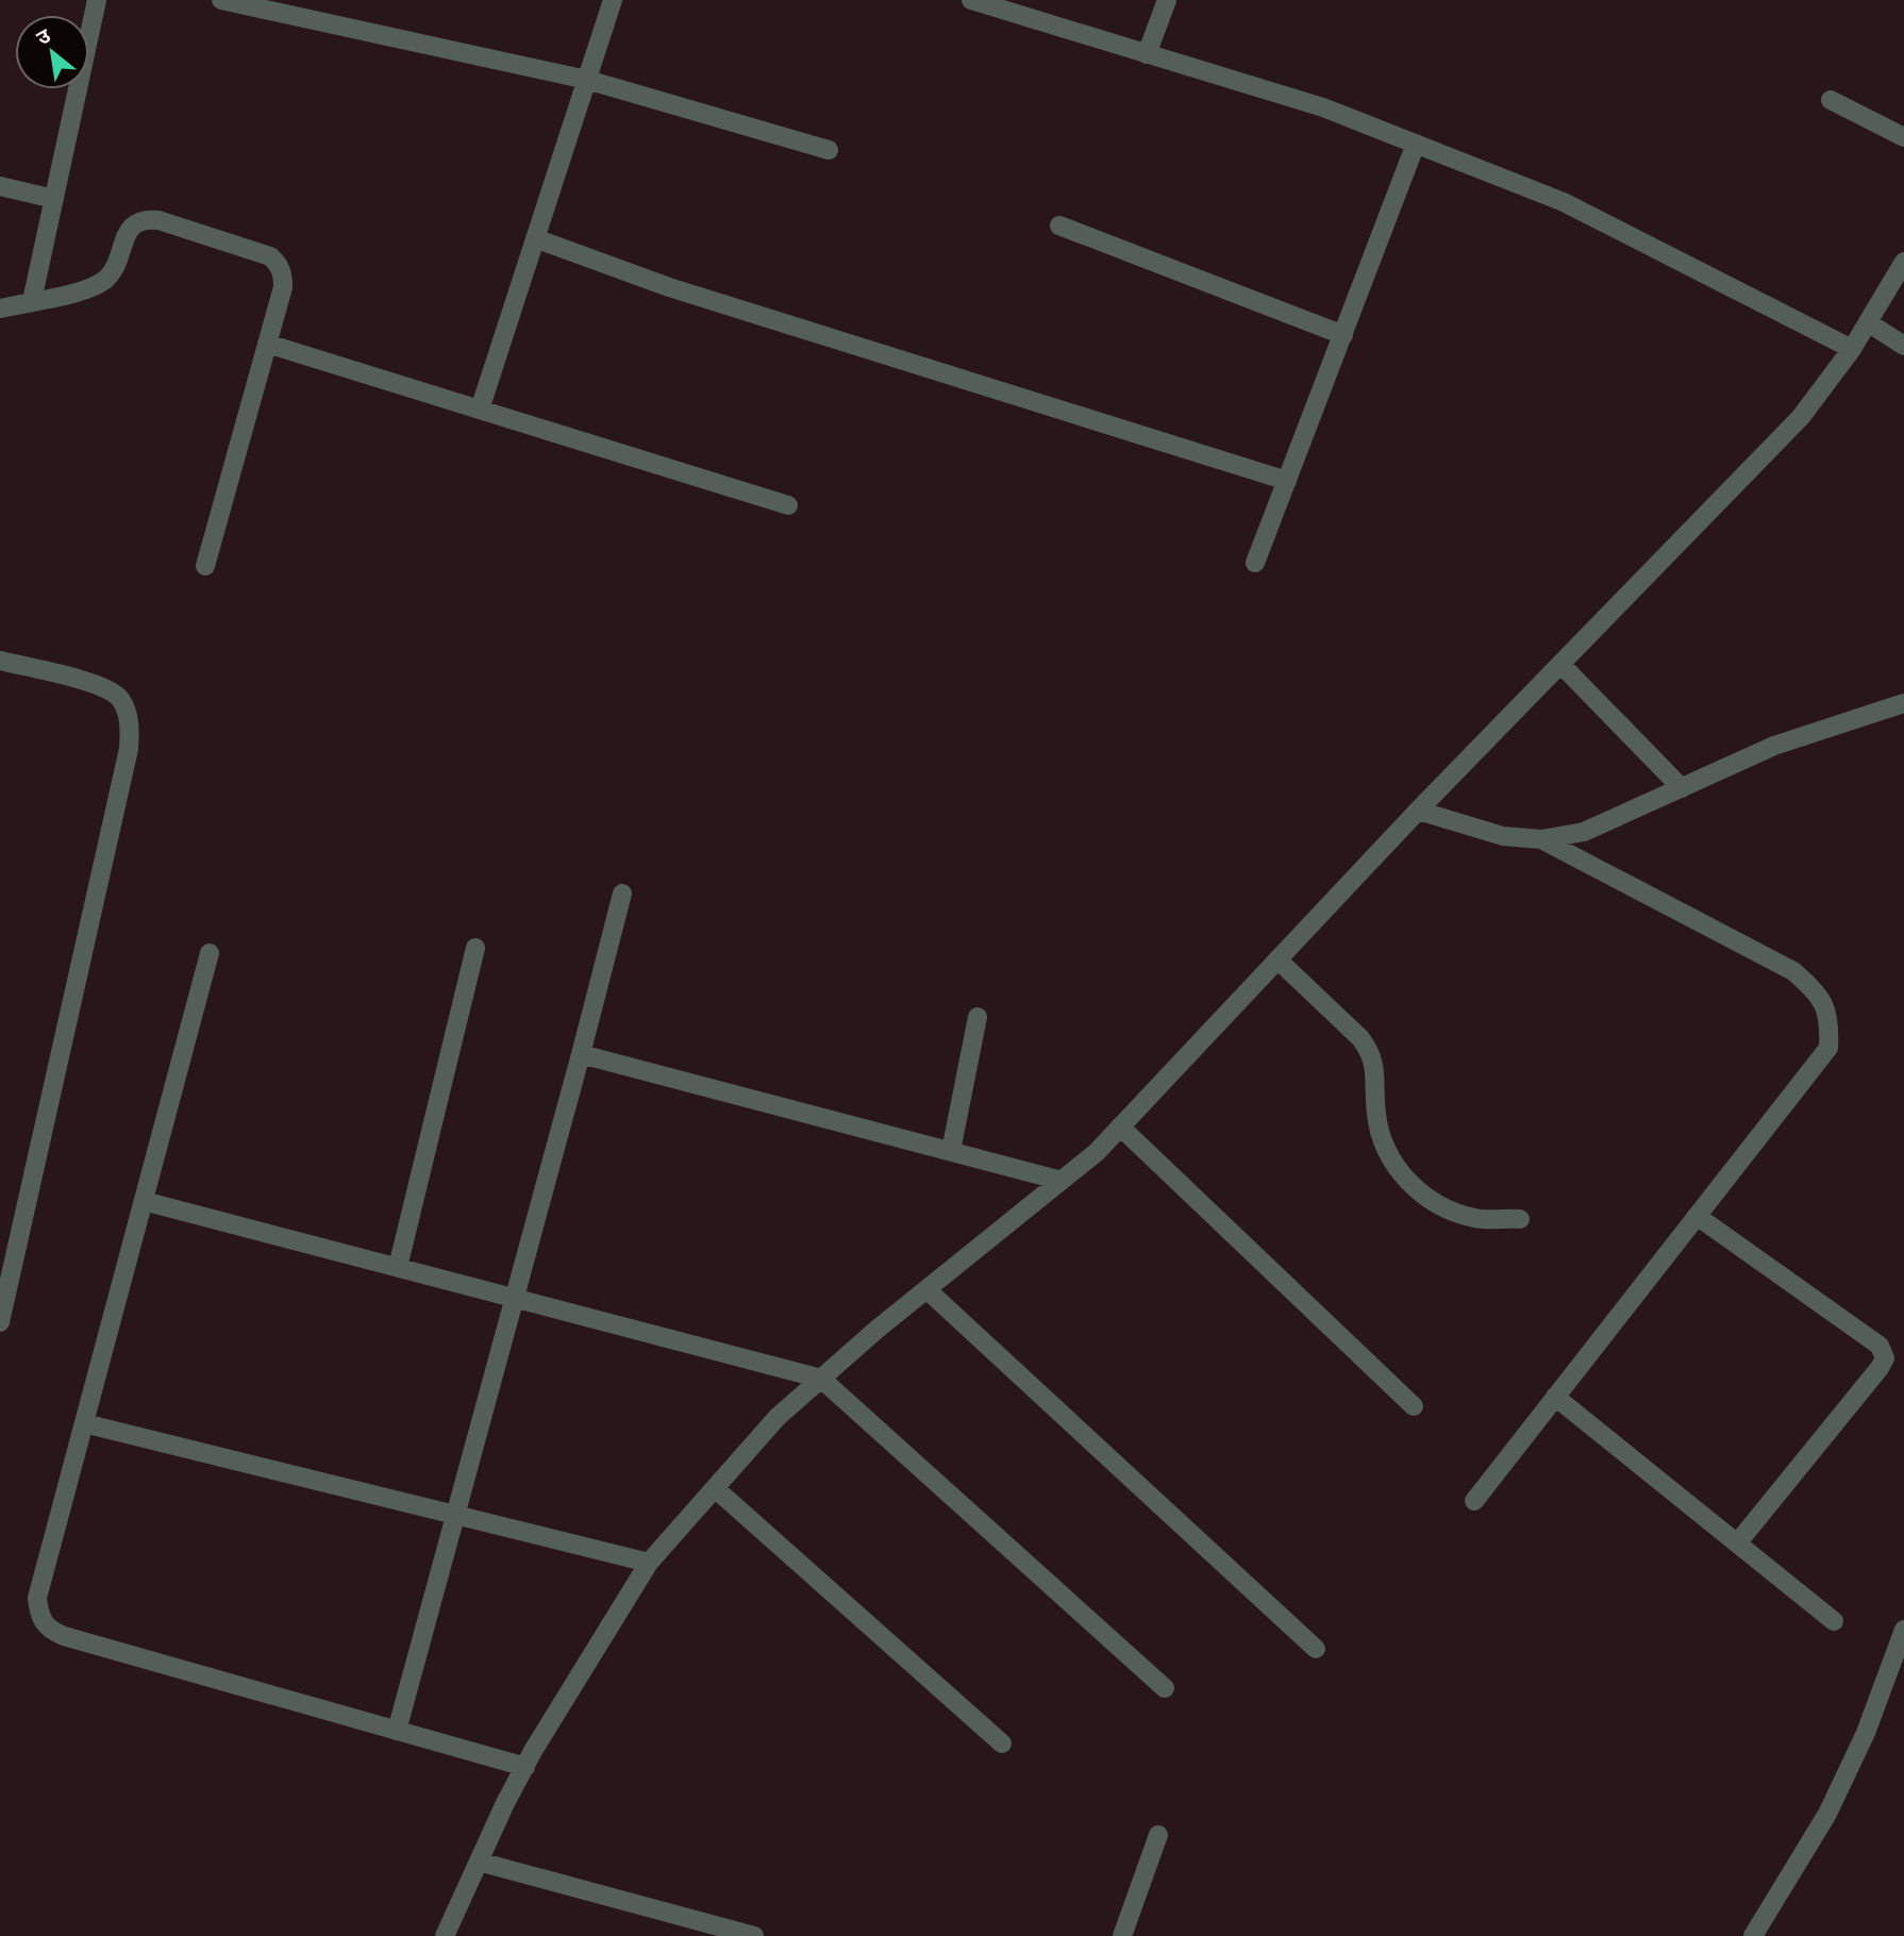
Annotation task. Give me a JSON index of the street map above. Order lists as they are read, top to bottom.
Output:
{
  "north": "top left"
}
